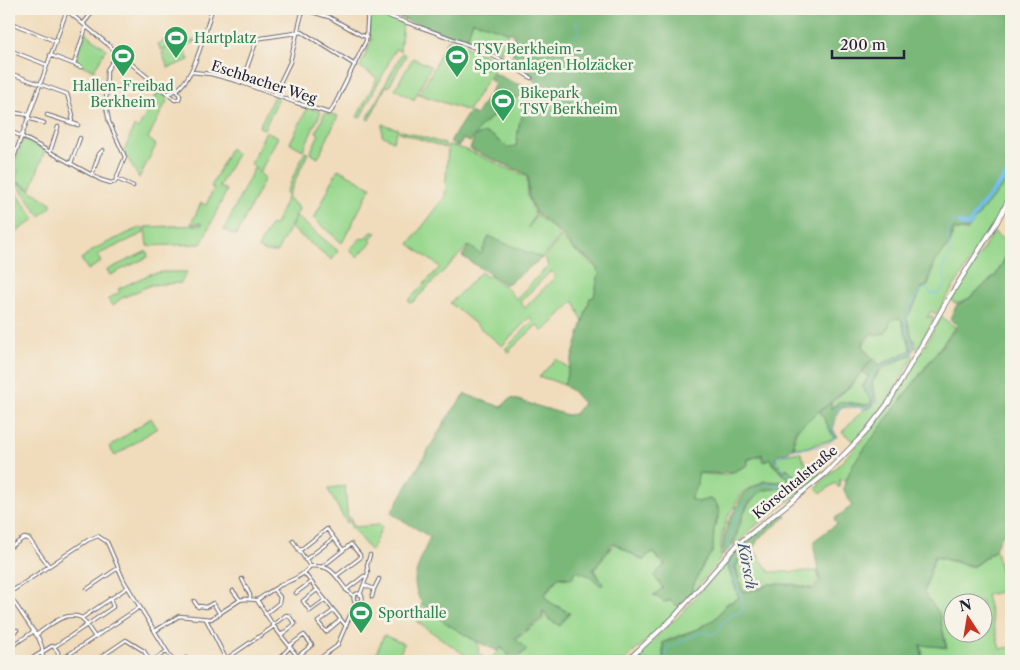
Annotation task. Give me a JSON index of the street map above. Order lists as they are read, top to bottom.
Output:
{
  "streets": {
    "main road": ["Körschtalstraße"],
    "street": ["Eschbacher Weg"]
  },
  "water": ["Körsch"],
  "places": {
    "sports": [
      "Hartplatz",
      "Hallen-Freibad Berkheim",
      "TSV Berkheim - Sportanlagen Holzäcker",
      "Bikepark TSV Berkheim",
      "Sporthalle"
    ]
  },
  "scale_bar": "200 m",
  "north": "top"
}
